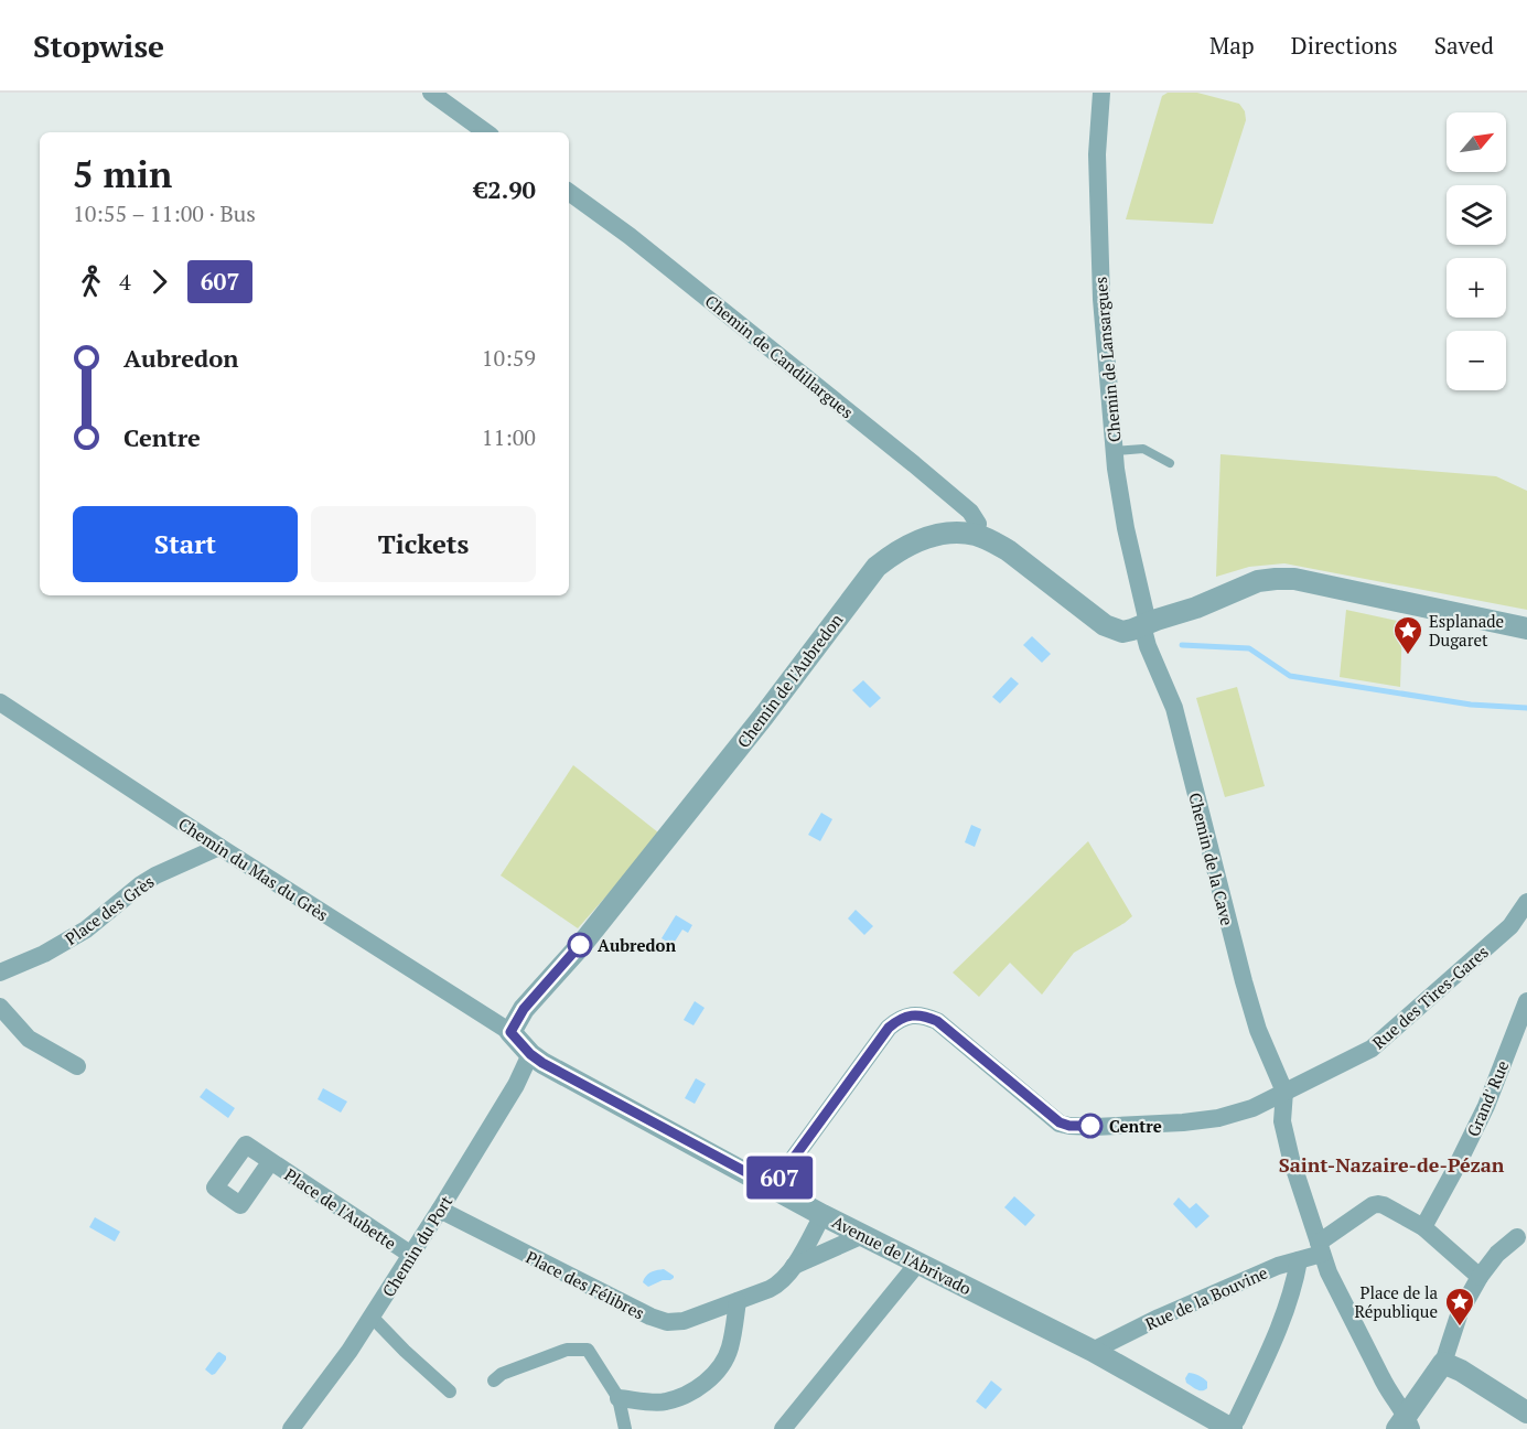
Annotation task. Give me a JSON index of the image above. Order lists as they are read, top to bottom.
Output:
{
  "streets": {
    "street": [
      "Chemin de Candillargues",
      "Chemin de Lansargues",
      "Chemin de l'Aubredon",
      "Chemin de la Cave",
      "Chemin du Mas du Grès",
      "Place des Grès",
      "Rue des Tires-Gares",
      "Grand' Rue",
      "Place de l'Aubette",
      "Chemin du Port",
      "Avenue de l'Abrivado",
      "Place des Félibres",
      "Rue de la Bouvine"
    ]
  },
  "crossings": [
    ["Chemin de Candillargues", "Chemin de l'Aubredon"],
    ["Chemin de Lansargues", "Chemin de l'Aubredon"],
    ["Chemin de Lansargues", "Chemin de la Cave"],
    ["Chemin de l'Aubredon", "Chemin de la Cave"],
    ["Chemin de l'Aubredon", "Chemin du Mas du Grès"],
    ["Chemin de l'Aubredon", "Avenue de l'Abrivado"],
    ["Chemin de la Cave", "Rue des Tires-Gares"],
    ["Chemin du Mas du Grès", "Place des Grès"],
    ["Chemin du Mas du Grès", "Avenue de l'Abrivado"],
    ["Rue des Tires-Gares", "Avenue de l'Abrivado"],
    ["Grand' Rue", "Rue de la Bouvine"],
    ["Place de l'Aubette", "Chemin du Port"],
    ["Chemin du Port", "Avenue de l'Abrivado"],
    ["Chemin du Port", "Place des Félibres"],
    ["Avenue de l'Abrivado", "Place des Félibres"],
    ["Avenue de l'Abrivado", "Rue de la Bouvine"]
  ],
  "districts": ["Saint-Nazaire-de-Pézan"],
  "places": {
    "place": ["Esplanade Dugaret", "Place de la République"],
    "other": ["Aubredon", "Centre"]
  },
  "lines": ["bus line 607"],
  "north": "top right",
  "page": {
    "header": "Stopwise",
    "nav": ["Map", "Directions", "Saved"],
    "on_map": "607",
    "map_buttons": ["+", "−"],
    "heading": ["5 min", "10:55 – 11:00 · Bus", "€2.90"],
    "legs": ["4", "607"],
    "list": [
      {
        "name": "Aubredon",
        "value": "10:59"
      },
      {
        "name": "Centre",
        "value": "11:00"
      }
    ],
    "buttons": ["Start", "Tickets"]
  }
}
